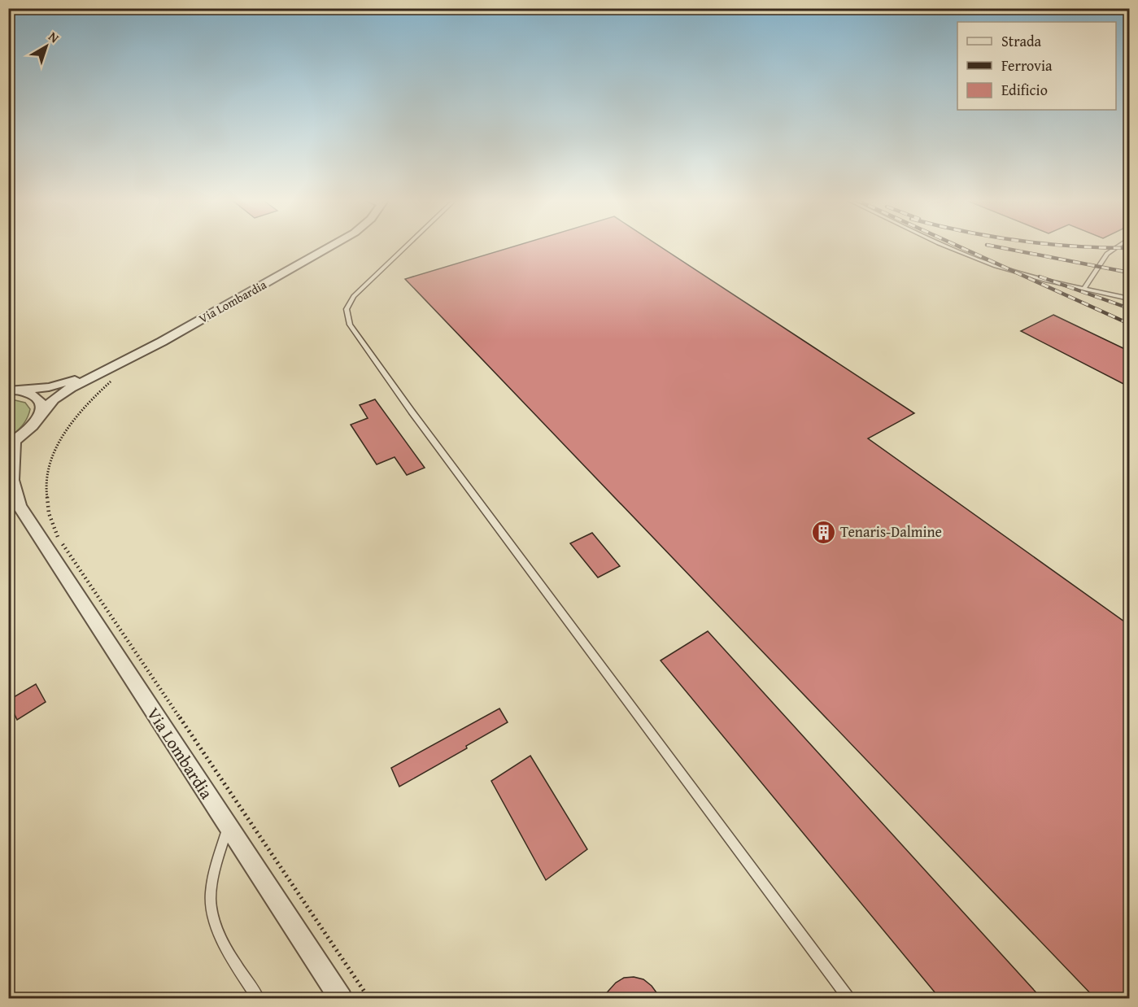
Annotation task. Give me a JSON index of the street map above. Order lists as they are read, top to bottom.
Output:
{
  "streets": {
    "street": ["Via Lombardia"]
  },
  "places": {
    "building": ["Tenaris-Dalmine"]
  },
  "legend": ["Strada", "Ferrovia", "Edificio"],
  "north": "top right"
}
